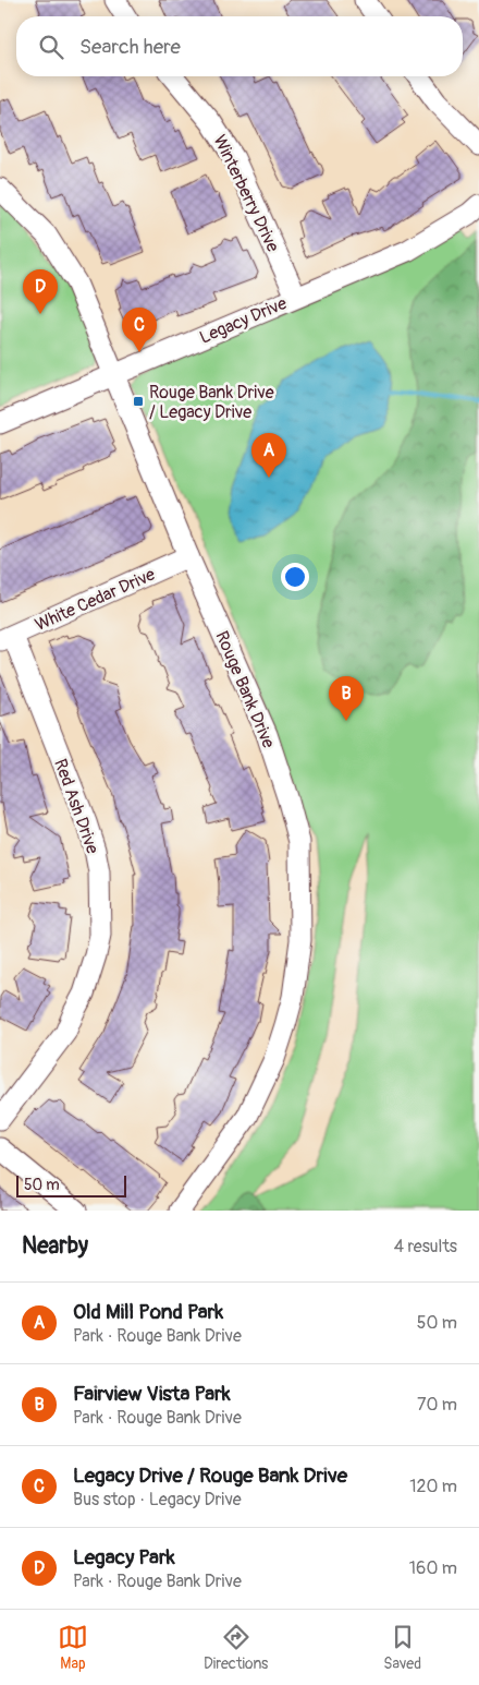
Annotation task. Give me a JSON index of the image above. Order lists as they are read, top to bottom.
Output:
{
  "streets": {
    "street": [
      "Winterberry Drive",
      "Legacy Drive",
      "White Cedar Drive",
      "Rouge Bank Drive",
      "Red Ash Drive"
    ]
  },
  "crossings": [
    ["Winterberry Drive", "Legacy Drive"],
    ["Legacy Drive", "Rouge Bank Drive"],
    ["White Cedar Drive", "Rouge Bank Drive"],
    ["White Cedar Drive", "Red Ash Drive"]
  ],
  "places": {
    "transit": ["Rouge Bank Drive / Legacy Drive"]
  },
  "scale_bar": "50 m",
  "page": {
    "search": "Search here",
    "pins": [
      "D",
      "C",
      "A",
      "B"
    ],
    "scale": "50 m",
    "heading": ["Nearby", "4 results"],
    "list": [
      {
        "mark": "A",
        "name": "Old Mill Pond Park",
        "note": "Park · Rouge Bank Drive",
        "value": "50 m"
      },
      {
        "mark": "B",
        "name": "Fairview Vista Park",
        "note": "Park · Rouge Bank Drive",
        "value": "70 m"
      },
      {
        "mark": "C",
        "name": "Legacy Drive / Rouge Bank Drive",
        "note": "Bus stop · Legacy Drive",
        "value": "120 m"
      },
      {
        "mark": "D",
        "name": "Legacy Park",
        "note": "Park · Rouge Bank Drive",
        "value": "160 m"
      }
    ],
    "nav": ["Map", "Directions", "Saved"]
  }
}
